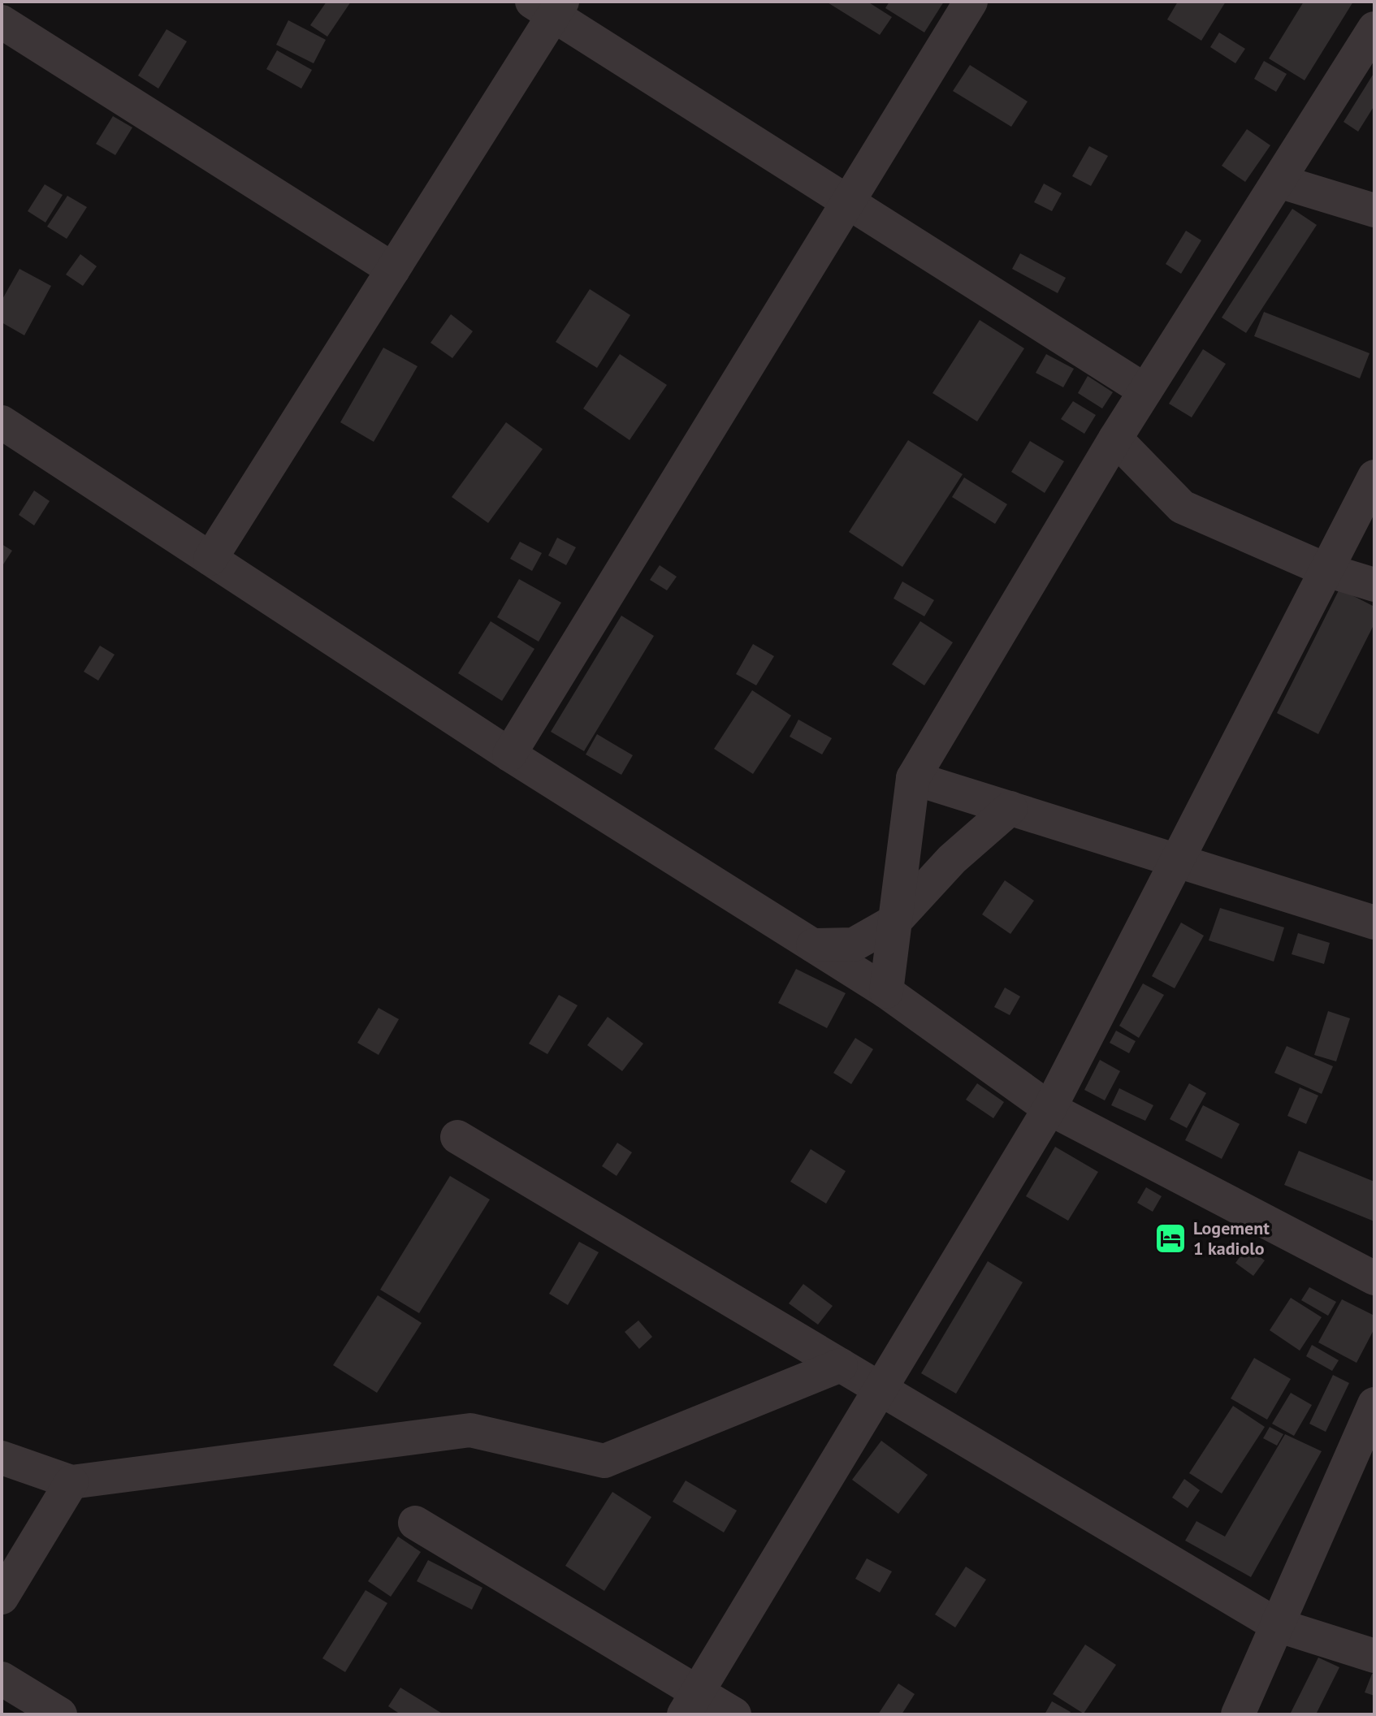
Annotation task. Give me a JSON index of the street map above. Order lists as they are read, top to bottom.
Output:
{
  "places": {
    "hotel": ["Logement 1 kadiolo"]
  }
}
